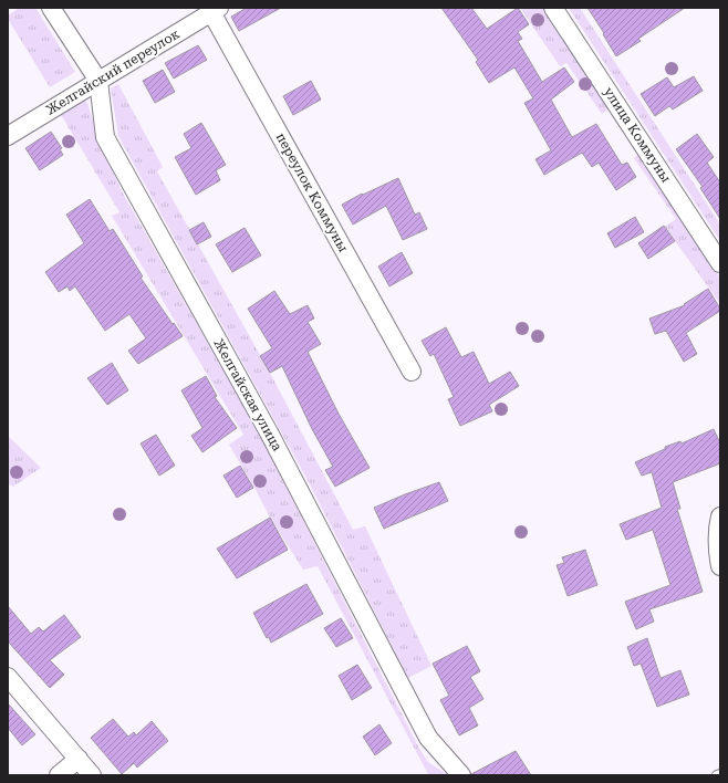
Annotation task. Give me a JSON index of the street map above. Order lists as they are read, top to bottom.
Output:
{
  "streets": {
    "street": [
      "Желгайский переулок",
      "улица Коммуны",
      "переулок Коммуны",
      "Желгайская улица"
    ]
  },
  "crossings": [
    ["Желгайский переулок", "переулок Коммуны"],
    ["Желгайский переулок", "Желгайская улица"]
  ]
}
